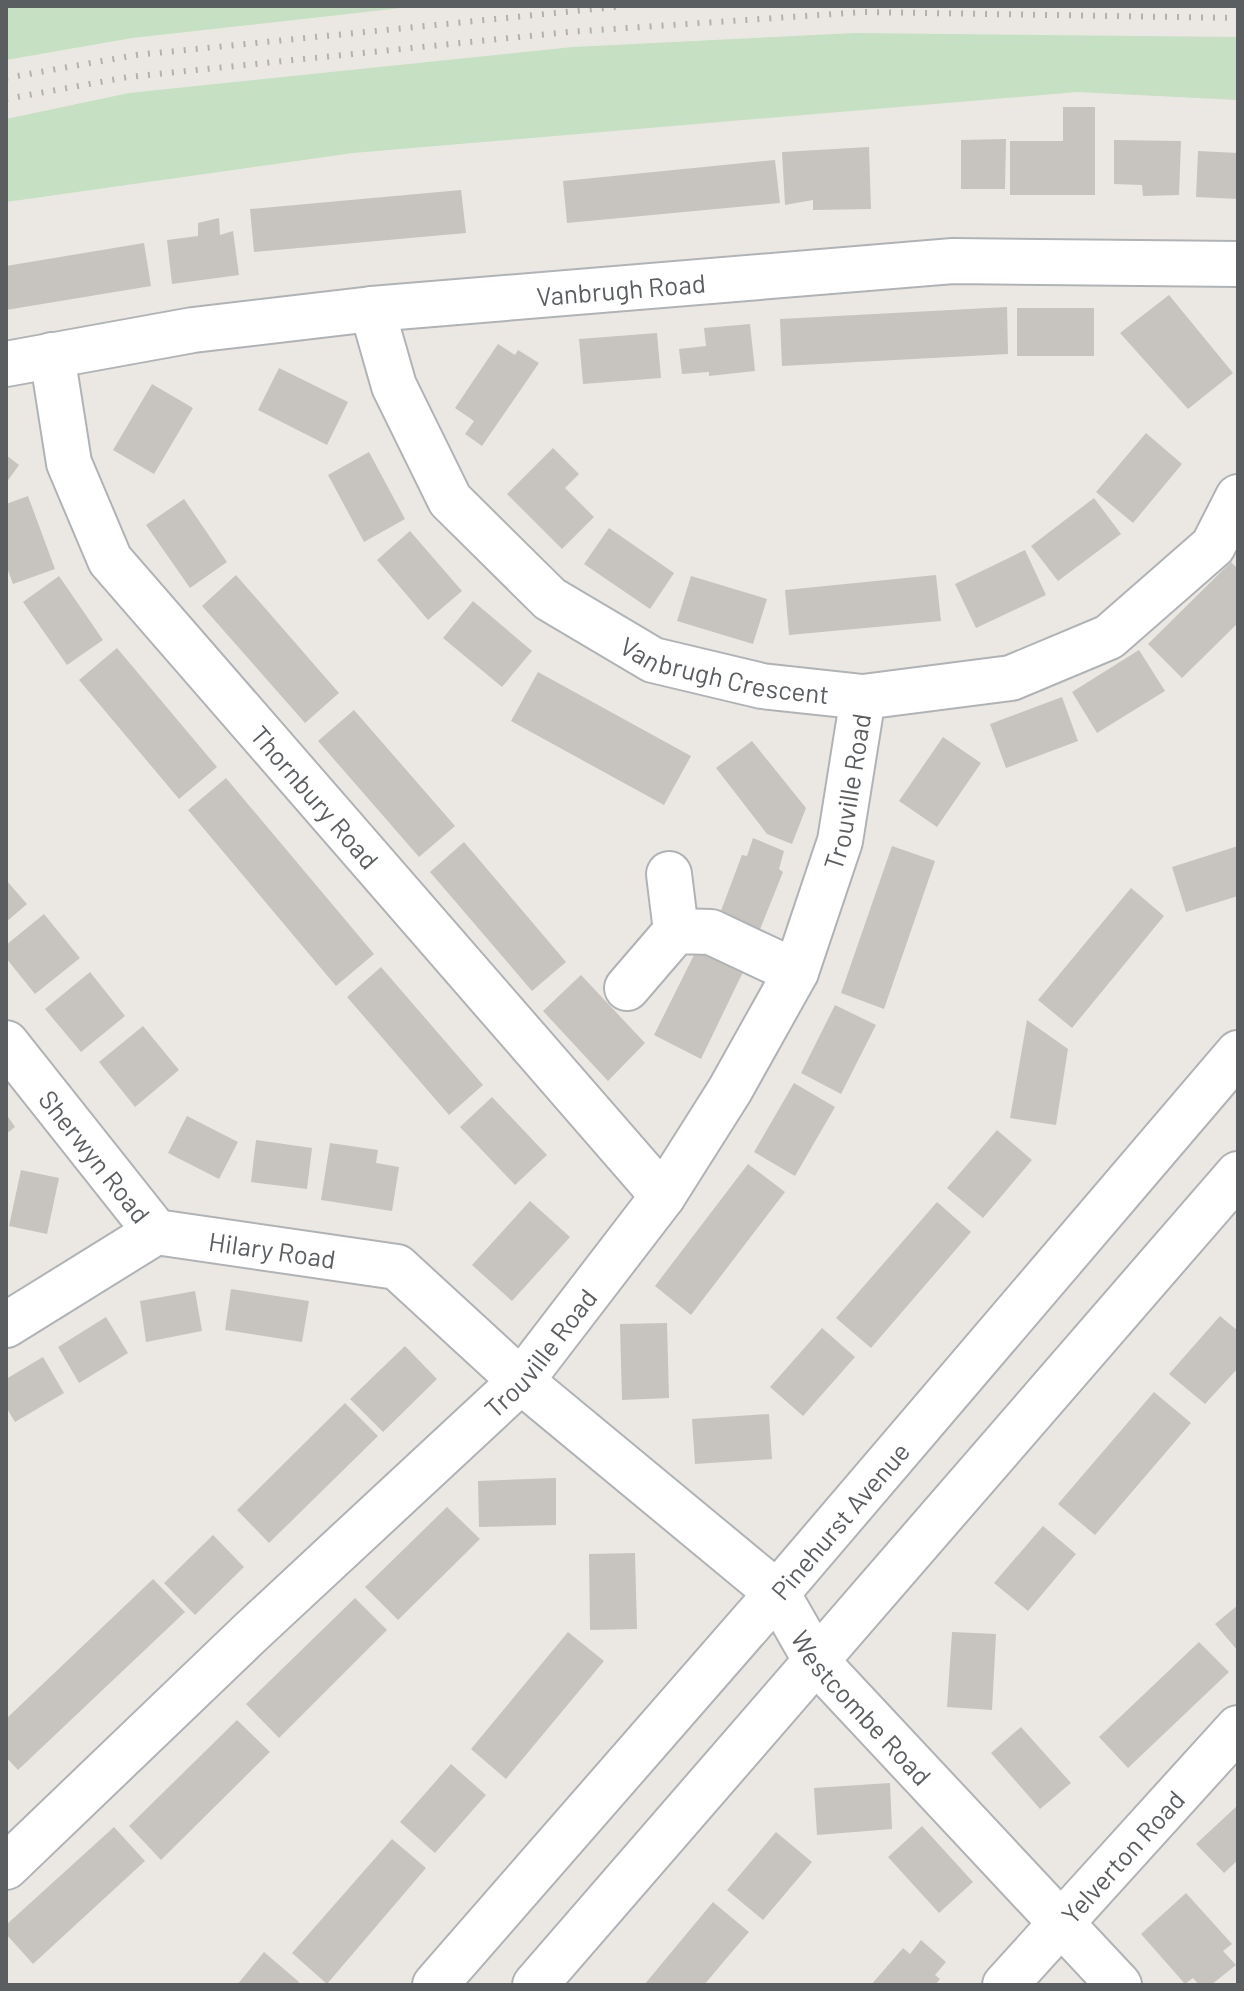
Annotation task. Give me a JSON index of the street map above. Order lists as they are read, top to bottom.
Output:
{
  "streets": {
    "street": [
      "Vanbrugh Road",
      "Vanbrugh Crescent",
      "Trouville Road",
      "Thornbury Road",
      "Sherwyn Road",
      "Hilary Road",
      "Pinehurst Avenue",
      "Westcombe Road",
      "Yelverton Road"
    ]
  },
  "crossings": [
    ["Vanbrugh Road", "Vanbrugh Crescent"],
    ["Vanbrugh Road", "Thornbury Road"],
    ["Vanbrugh Crescent", "Trouville Road"],
    ["Trouville Road", "Thornbury Road"],
    ["Trouville Road", "Hilary Road"],
    ["Trouville Road", "Westcombe Road"],
    ["Sherwyn Road", "Hilary Road"],
    ["Hilary Road", "Westcombe Road"],
    ["Pinehurst Avenue", "Westcombe Road"],
    ["Westcombe Road", "Yelverton Road"]
  ]
}
